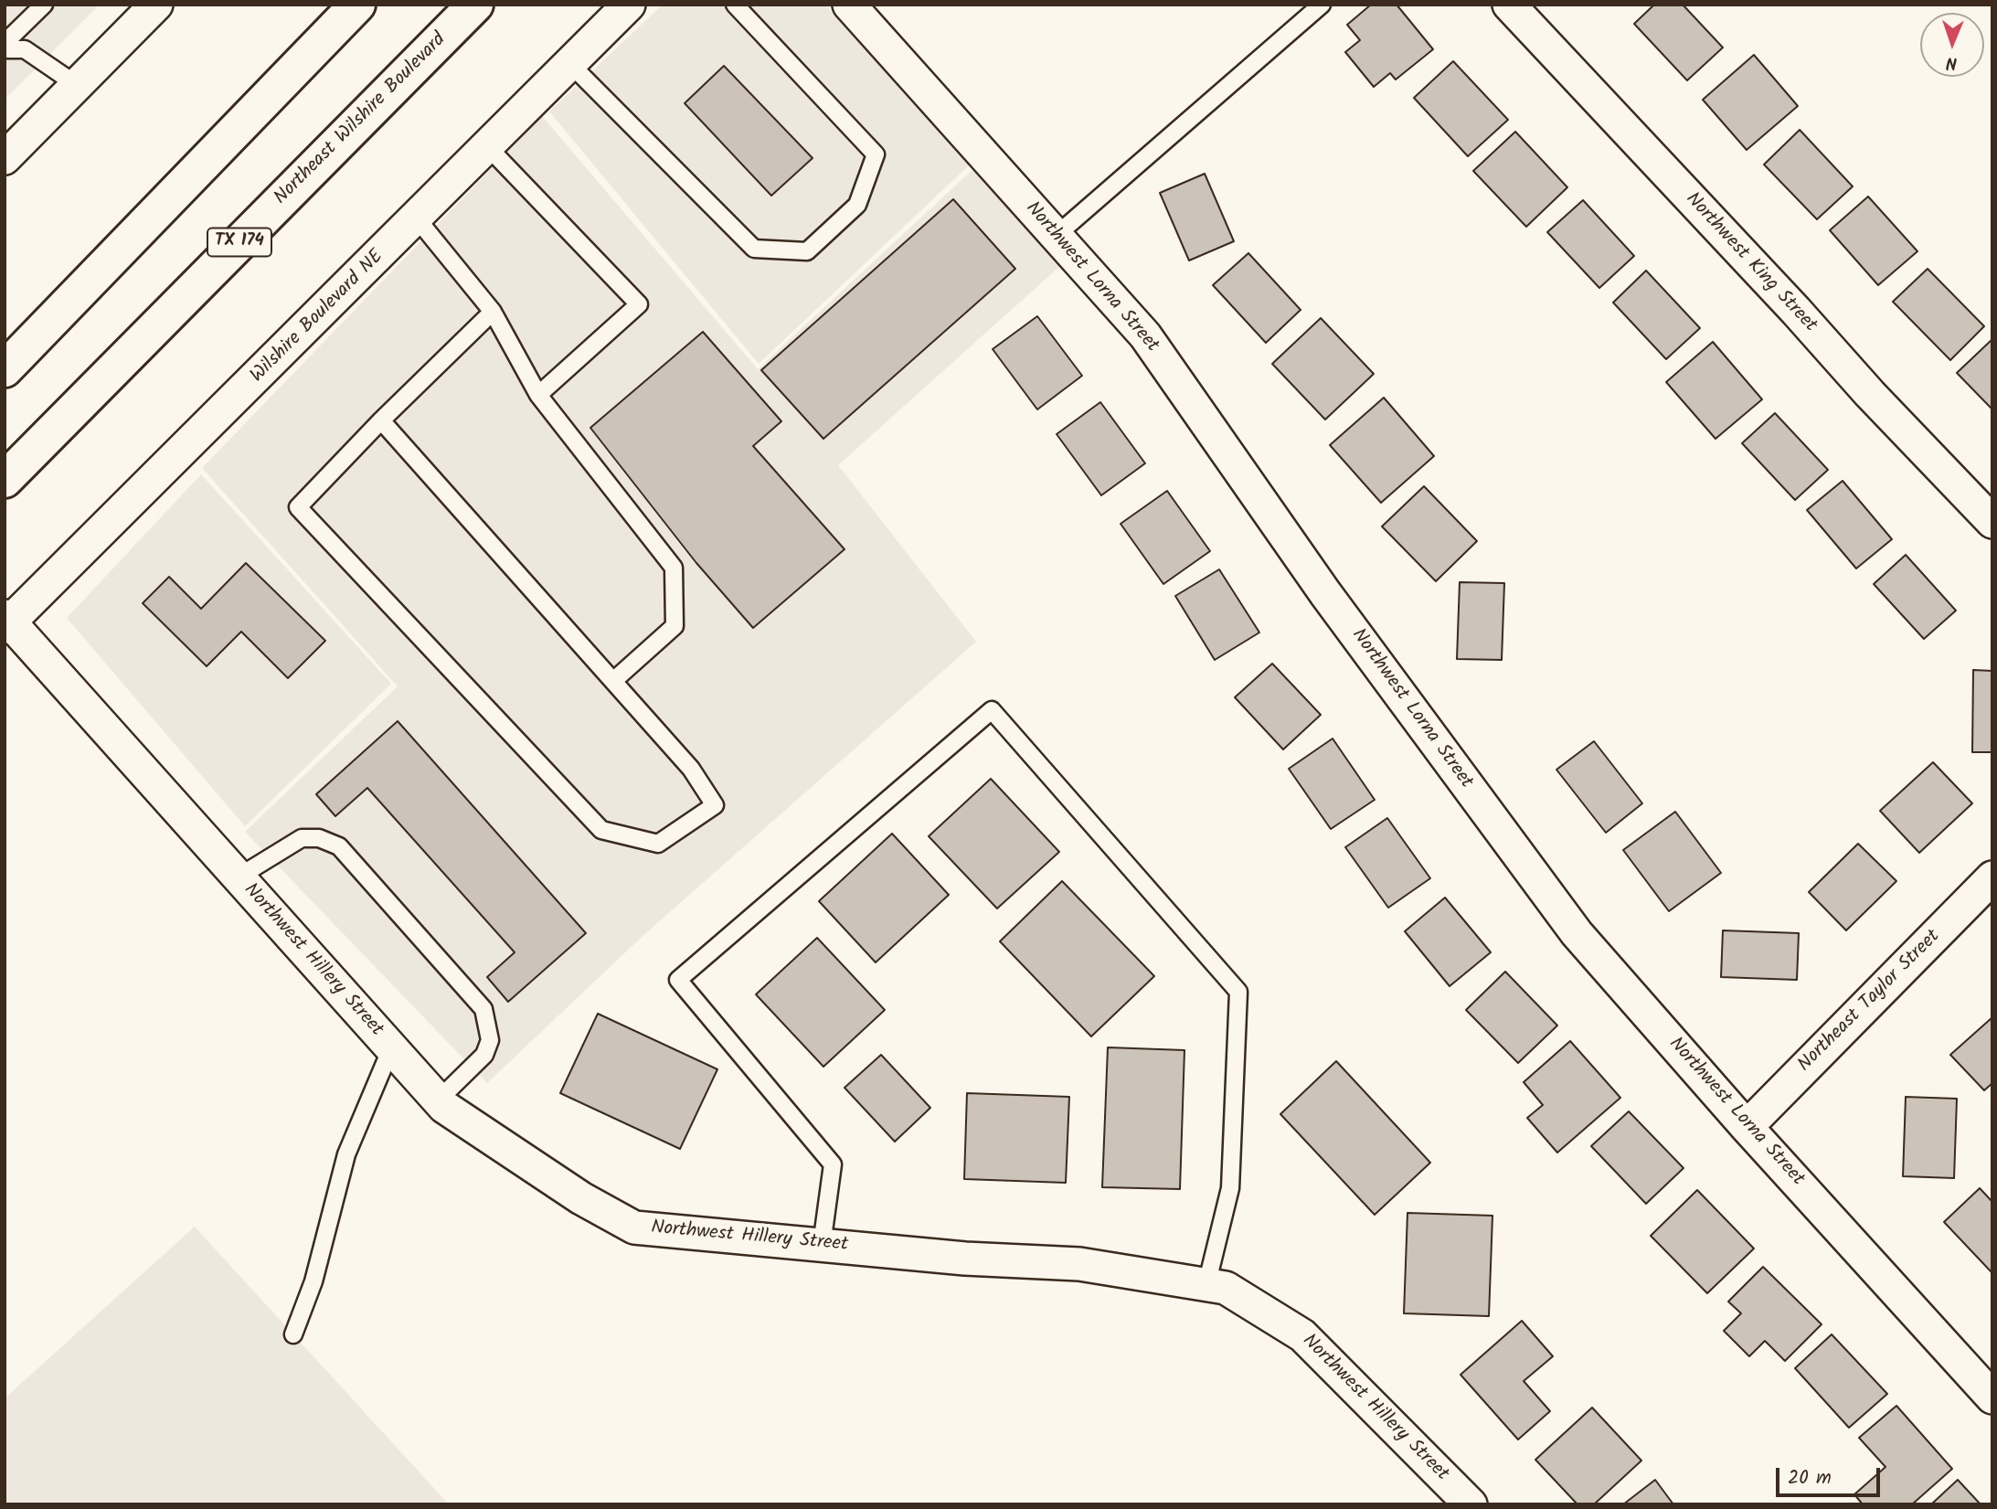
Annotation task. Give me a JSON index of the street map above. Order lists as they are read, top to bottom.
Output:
{
  "streets": {
    "main road": ["Northeast Wilshire Boulevard", "TX 174"],
    "street": [
      "Northwest King Street",
      "Northwest Lorna Street",
      "Wilshire Boulevard NE",
      "Northwest Hillery Street",
      "Northeast Taylor Street"
    ]
  },
  "crossings": [
    ["Northwest Lorna Street", "Northeast Taylor Street"],
    ["Wilshire Boulevard NE", "Northwest Hillery Street"]
  ],
  "scale_bar": "20 m",
  "north": "bottom"
}
